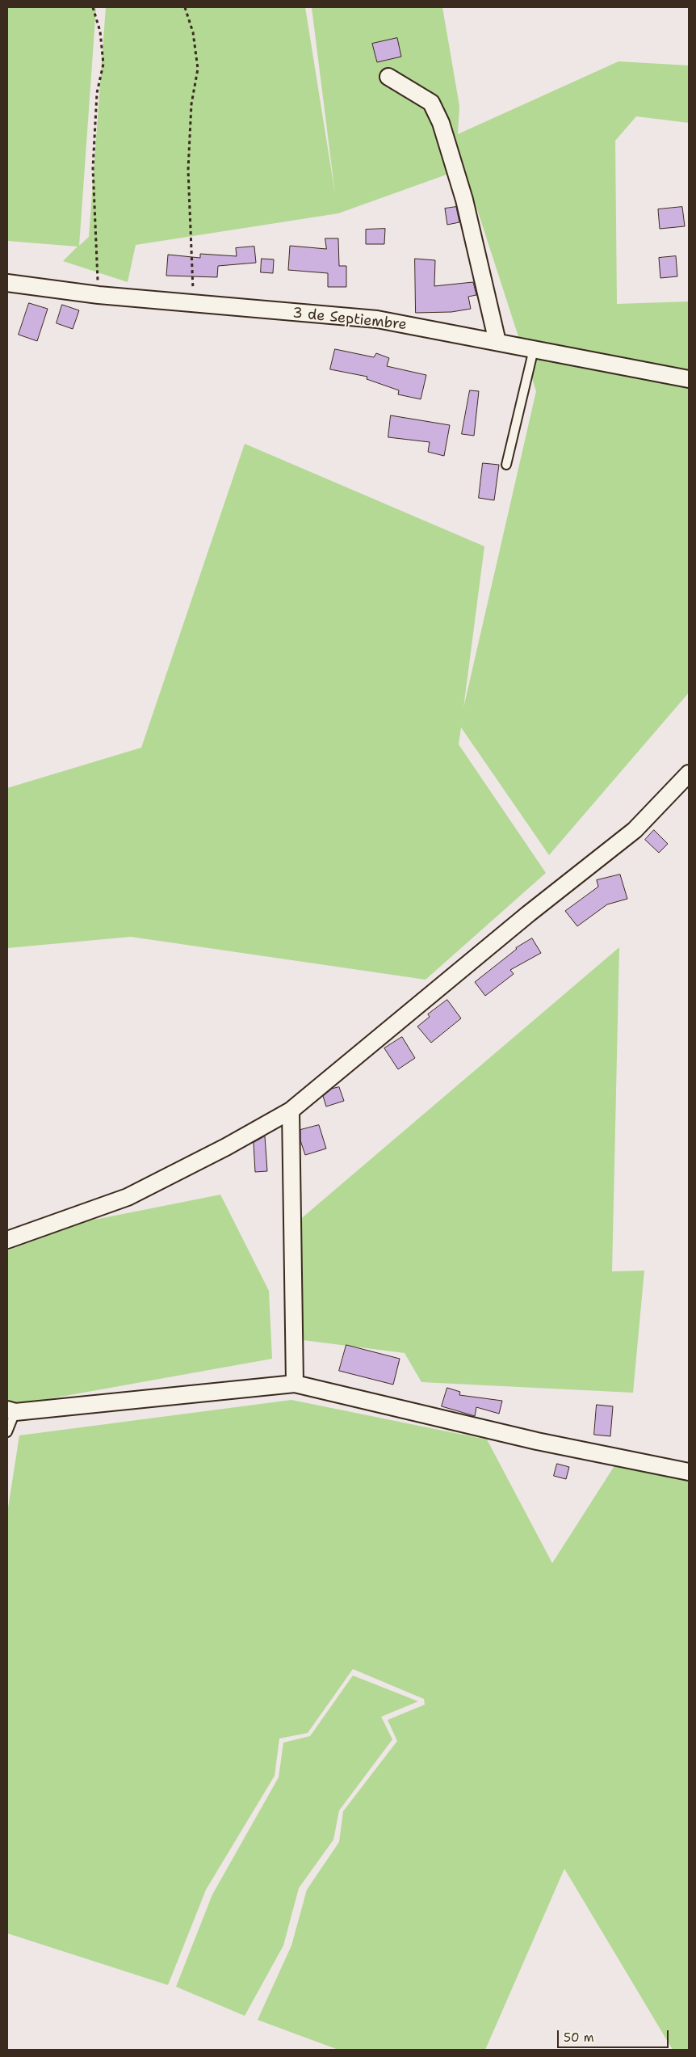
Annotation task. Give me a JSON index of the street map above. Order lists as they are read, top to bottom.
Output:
{
  "streets": {
    "street": ["3 de Septiembre"]
  },
  "scale_bar": "50 m"
}
